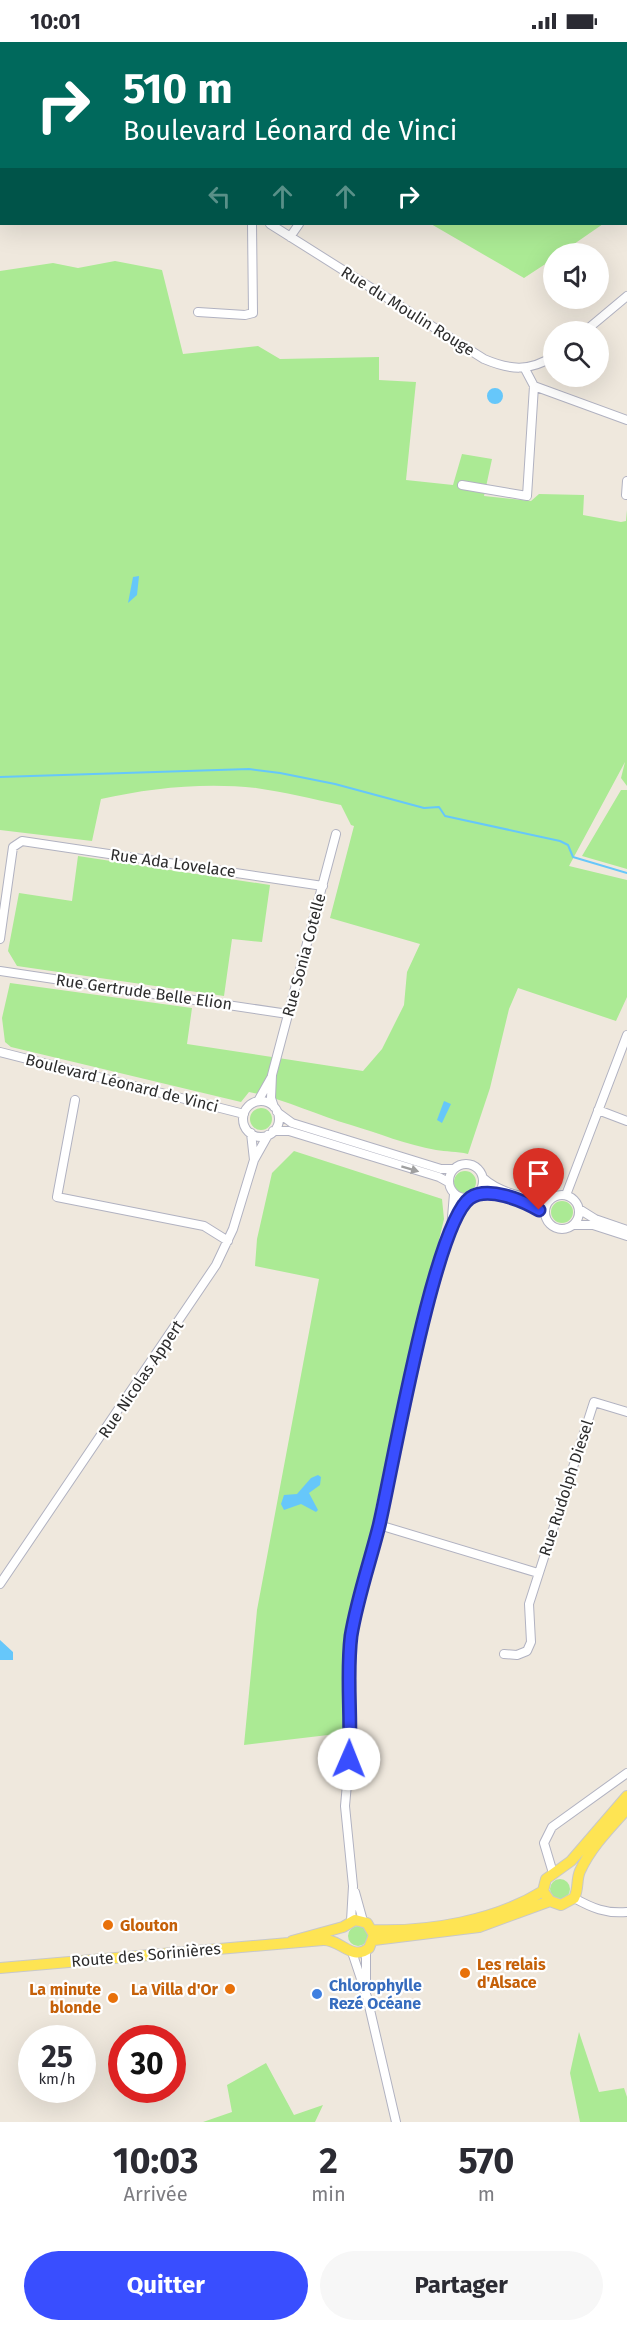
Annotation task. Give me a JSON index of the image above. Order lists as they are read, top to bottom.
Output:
{
  "streets": {
    "main road": ["Route des Sorinières"],
    "street": [
      "Rue du Moulin Rouge",
      "Rue Ada Lovelace",
      "Rue Sonia Cotelle",
      "Rue Gertrude Belle Elion",
      "Boulevard Léonard de Vinci",
      "Rue Nicolas Appert",
      "Rue Rudolph Diesel"
    ]
  },
  "crossings": [
    ["Rue Ada Lovelace", "Rue Sonia Cotelle"],
    ["Rue Sonia Cotelle", "Rue Gertrude Belle Elion"]
  ],
  "places": [
    "Glouton",
    "Les relais d'Alsace",
    "La Villa d'Or",
    "Chlorophylle Rezé Océane",
    "La minute blonde"
  ],
  "page": {
    "status": "10:01",
    "turn": ["510 m", "Boulevard Léonard de Vinci"],
    "speed": "25 km/h",
    "limit": "30",
    "eta": [
      "10:03",
      "Arrivée",
      "2",
      "min",
      "570",
      "m"
    ],
    "buttons": ["Quitter", "Partager"]
  }
}
